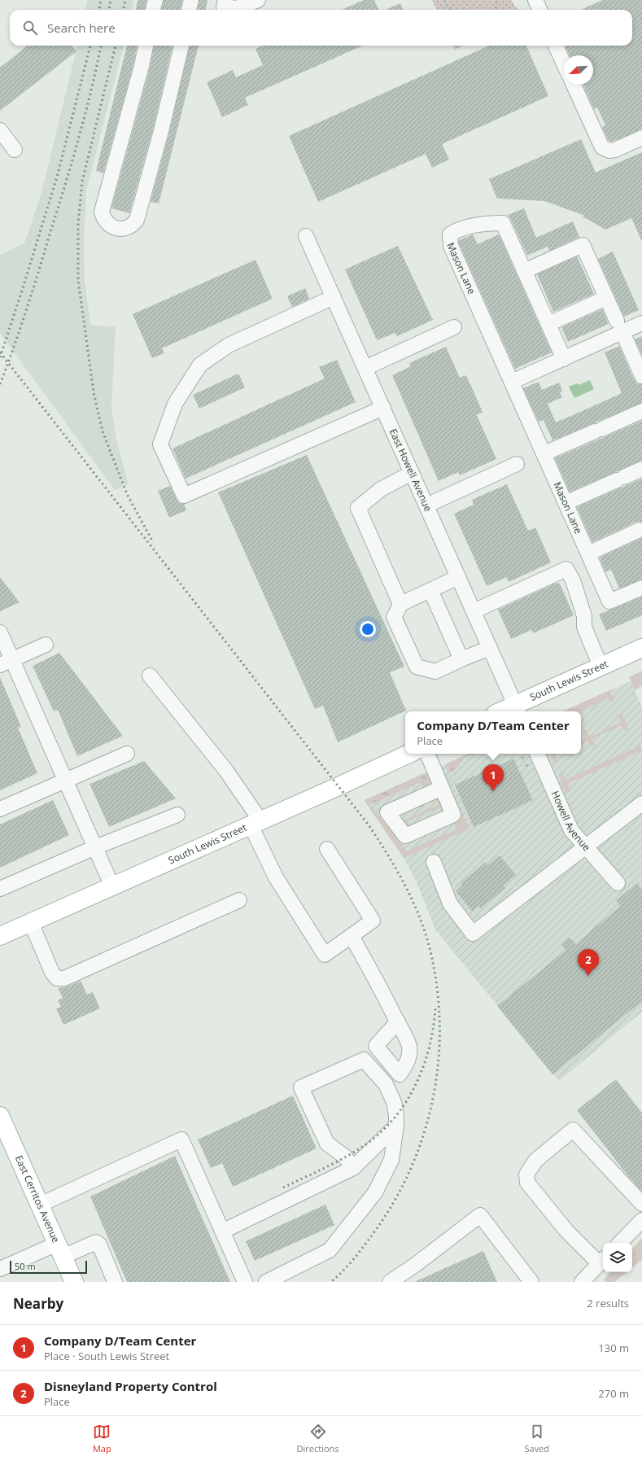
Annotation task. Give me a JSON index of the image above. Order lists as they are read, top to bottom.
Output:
{
  "streets": {
    "main road": ["South Lewis Street", "East Cerritos Avenue"],
    "street": ["Mason Lane", "East Howell Avenue", "Howell Avenue"]
  },
  "crossings": [
    ["East Howell Avenue", "South Lewis Street"]
  ],
  "scale_bar": "50 m",
  "north": "bottom left",
  "page": {
    "search": "Search here",
    "popup": ["Company D/Team Center", "Place"],
    "pins": ["1", "2"],
    "scale": "50 m",
    "heading": ["Nearby", "2 results"],
    "list": [
      {
        "mark": "1",
        "name": "Company D/Team Center",
        "note": "Place · South Lewis Street",
        "value": "130 m"
      },
      {
        "mark": "2",
        "name": "Disneyland Property Control",
        "note": "Place",
        "value": "270 m"
      }
    ],
    "nav": ["Map", "Directions", "Saved"]
  }
}
